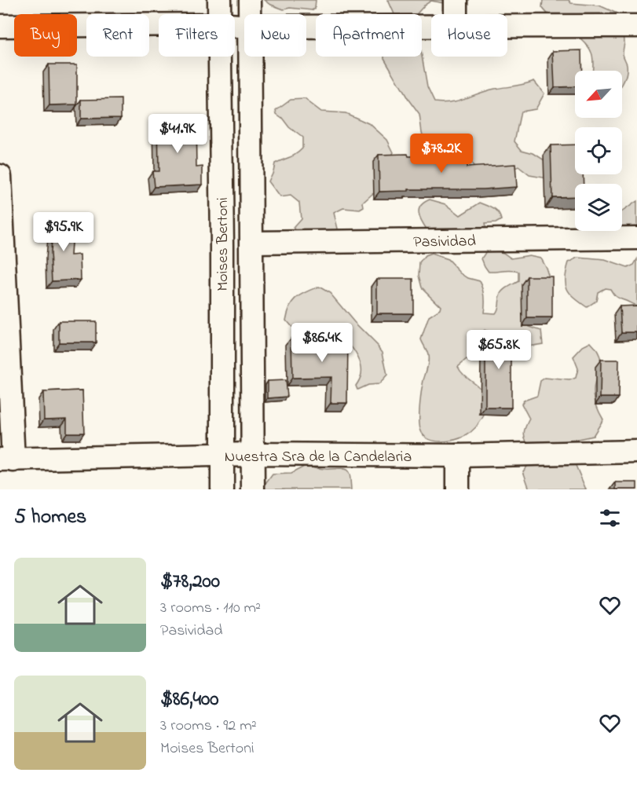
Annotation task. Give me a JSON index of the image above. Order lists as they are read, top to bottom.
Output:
{
  "streets": {
    "street": ["Pasividad", "Moises Bertoni", "Nuestra Sra de la Candelaria"]
  },
  "crossings": [
    ["Pasividad", "Moises Bertoni"],
    ["Moises Bertoni", "Nuestra Sra de la Candelaria"]
  ],
  "north": "bottom left",
  "page": {
    "chip": [
      "Buy",
      "Rent",
      "Filters",
      "New",
      "Apartment",
      "House"
    ],
    "price": [
      "$41.9K",
      "$78.2K",
      "$95.9K",
      "$86.4K",
      "$65.8K"
    ],
    "heading": "5 homes",
    "list": [
      {
        "name": "$78,200",
        "note": "3 rooms · 110 m² · Pasividad"
      },
      {
        "name": "$86,400",
        "note": "3 rooms · 92 m² · Moises Bertoni"
      }
    ]
  }
}
